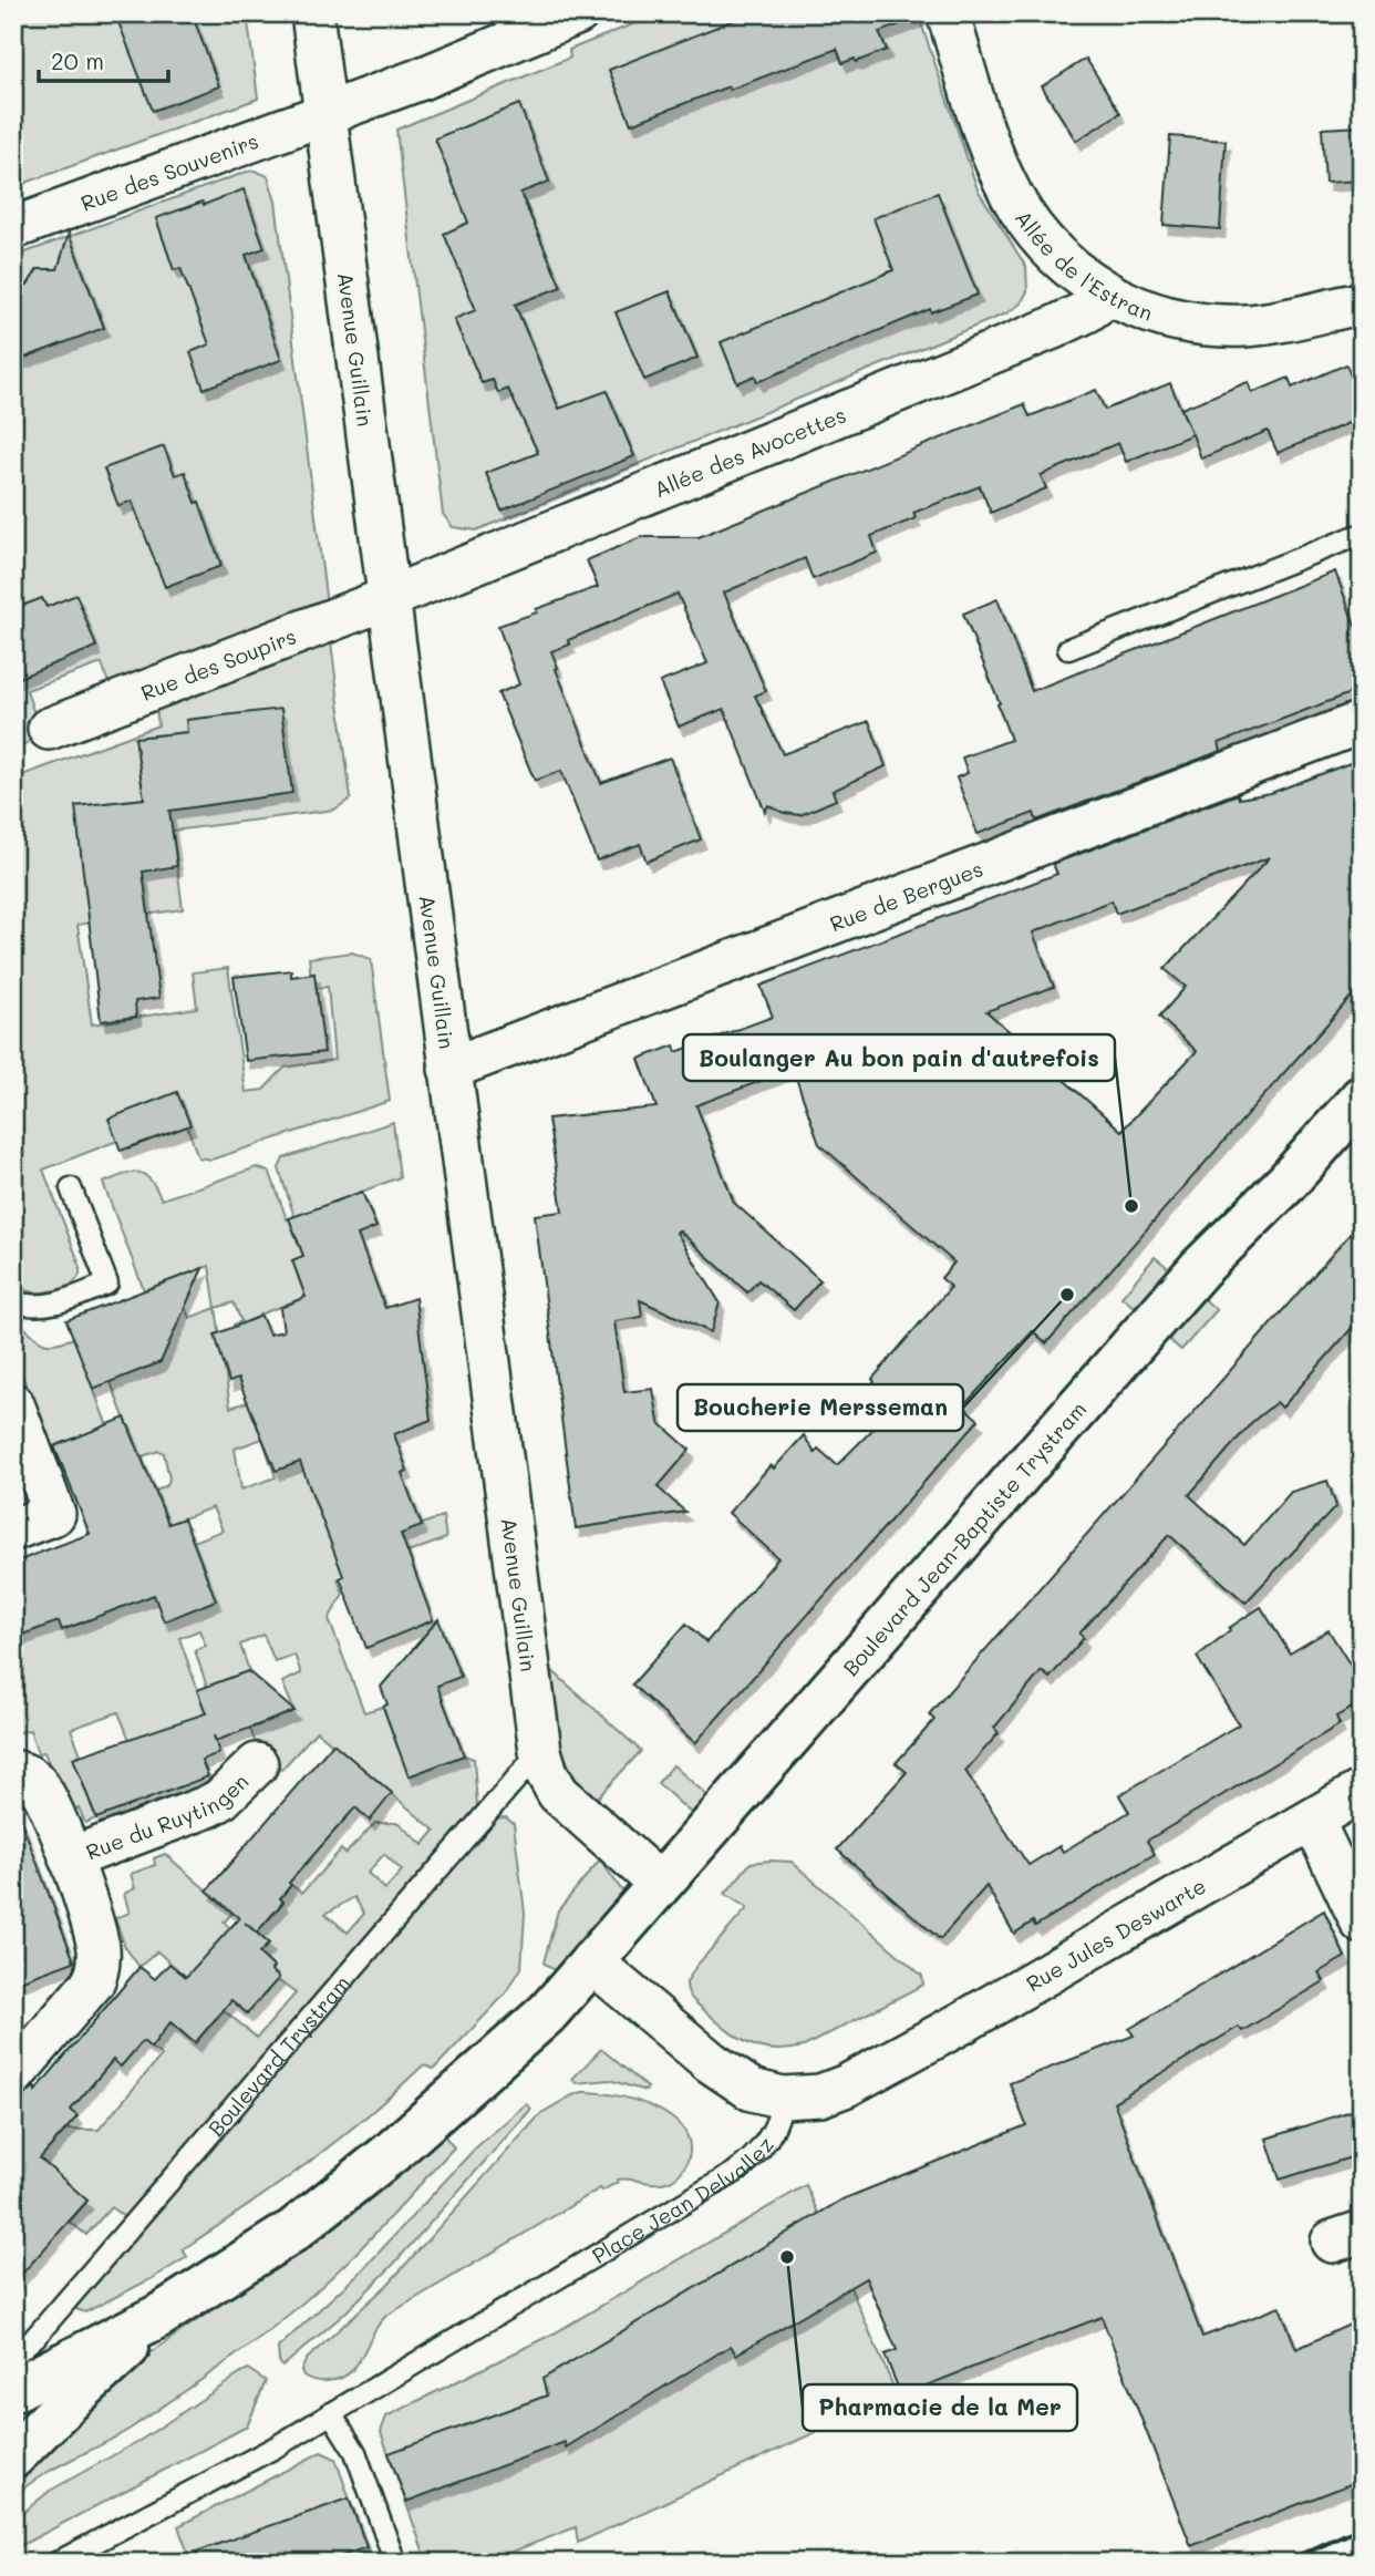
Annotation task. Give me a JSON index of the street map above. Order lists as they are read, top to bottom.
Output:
{
  "streets": {
    "street": [
      "Rue des Souvenirs",
      "Allée de l'Estran",
      "Avenue Guillain",
      "Allée des Avocettes",
      "Rue des Soupirs",
      "Rue de Bergues",
      "Boulevard Jean-Baptiste Trystram",
      "Rue du Ruytingen",
      "Rue Jules Deswarte"
    ],
    "lane": ["Boulevard Trystram", "Place Jean Delvallez"]
  },
  "crossings": [
    ["Rue des Souvenirs", "Avenue Guillain"],
    ["Allée de l'Estran", "Allée des Avocettes"],
    ["Avenue Guillain", "Allée des Avocettes"],
    ["Avenue Guillain", "Rue des Soupirs"],
    ["Avenue Guillain", "Rue de Bergues"],
    ["Avenue Guillain", "Boulevard Jean-Baptiste Trystram"],
    ["Avenue Guillain", "Boulevard Trystram"],
    ["Allée des Avocettes", "Rue des Soupirs"],
    ["Rue Jules Deswarte", "Place Jean Delvallez"]
  ],
  "places": ["Boulanger Au bon pain d'autrefois", "Boucherie Mersseman", "Pharmacie de la Mer"],
  "scale_bar": "20 m"
}
